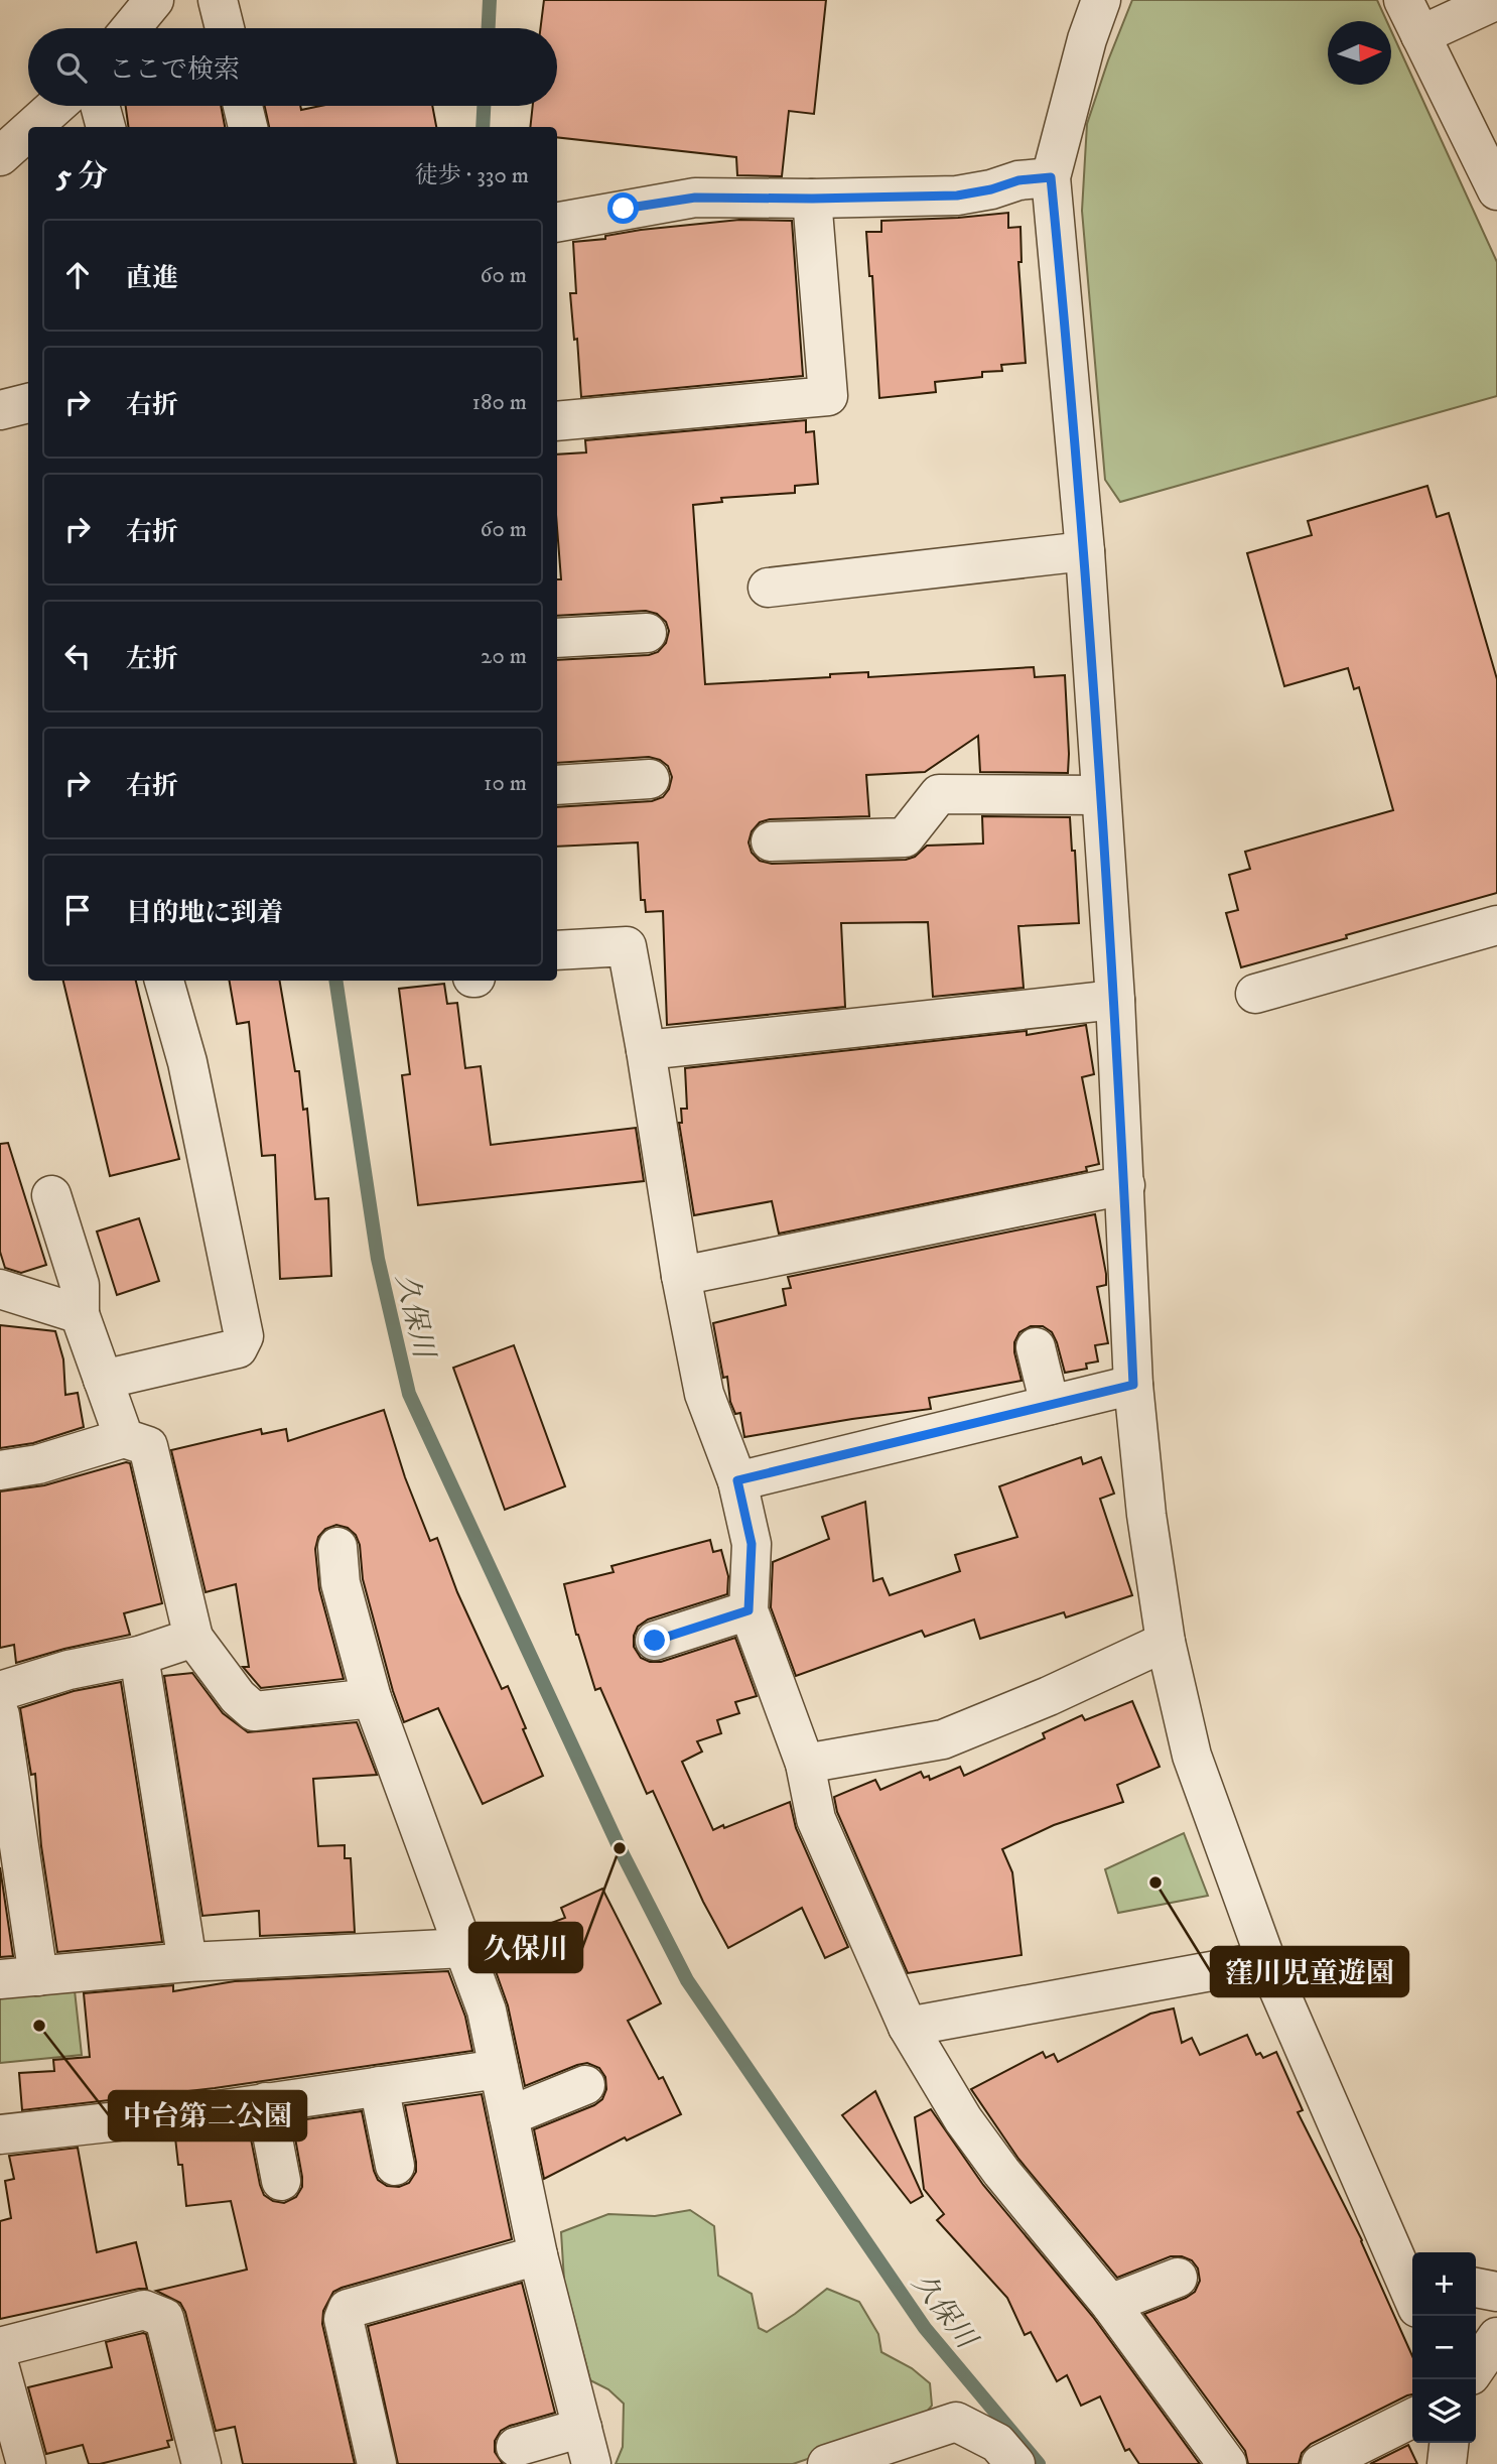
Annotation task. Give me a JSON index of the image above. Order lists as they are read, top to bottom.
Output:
{
  "water": ["久保川"],
  "places": ["久保川", "窪川児童遊園", "中台第二公園"],
  "north": "right",
  "page": {
    "search": "ここで検索",
    "heading": ["5 分", "徒歩 · 330 m"],
    "list": [
      ["直進", "60 m"],
      ["右折", "180 m"],
      ["右折", "60 m"],
      ["左折", "20 m"],
      ["右折", "10 m"],
      "目的地に到着"
    ],
    "map_buttons": ["+", "−"]
  }
}
